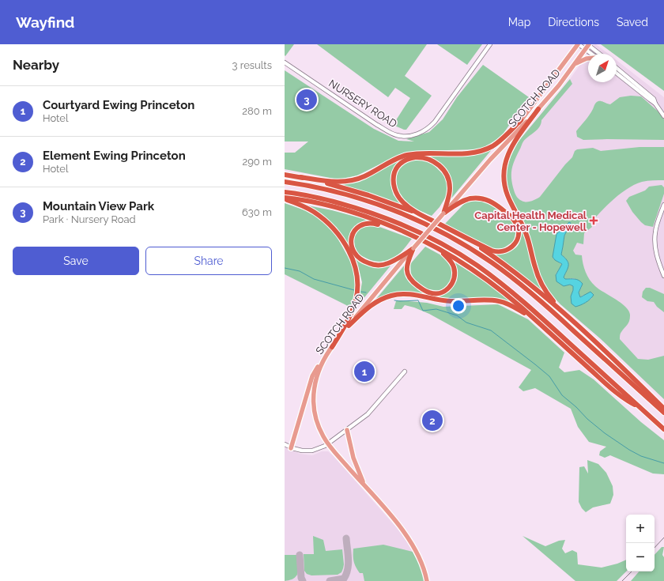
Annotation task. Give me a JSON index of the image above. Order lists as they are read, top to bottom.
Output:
{
  "streets": {
    "main road": ["SCOTCH ROAD"],
    "street": ["NURSERY ROAD"]
  },
  "places": {
    "health": ["Capital Health Medical Center - Hopewell"]
  },
  "north": "top right",
  "page": {
    "header": "Wayfind",
    "nav": ["Map", "Directions", "Saved"],
    "heading": ["Nearby", "3 results"],
    "list": [
      {
        "mark": "1",
        "name": "Courtyard Ewing Princeton",
        "note": "Hotel",
        "value": "280 m"
      },
      {
        "mark": "2",
        "name": "Element Ewing Princeton",
        "note": "Hotel",
        "value": "290 m"
      },
      {
        "mark": "3",
        "name": "Mountain View Park",
        "note": "Park · Nursery Road",
        "value": "630 m"
      }
    ],
    "pins": ["3", "1", "2"],
    "buttons": ["Save", "Share"],
    "map_buttons": ["+", "−"]
  }
}
